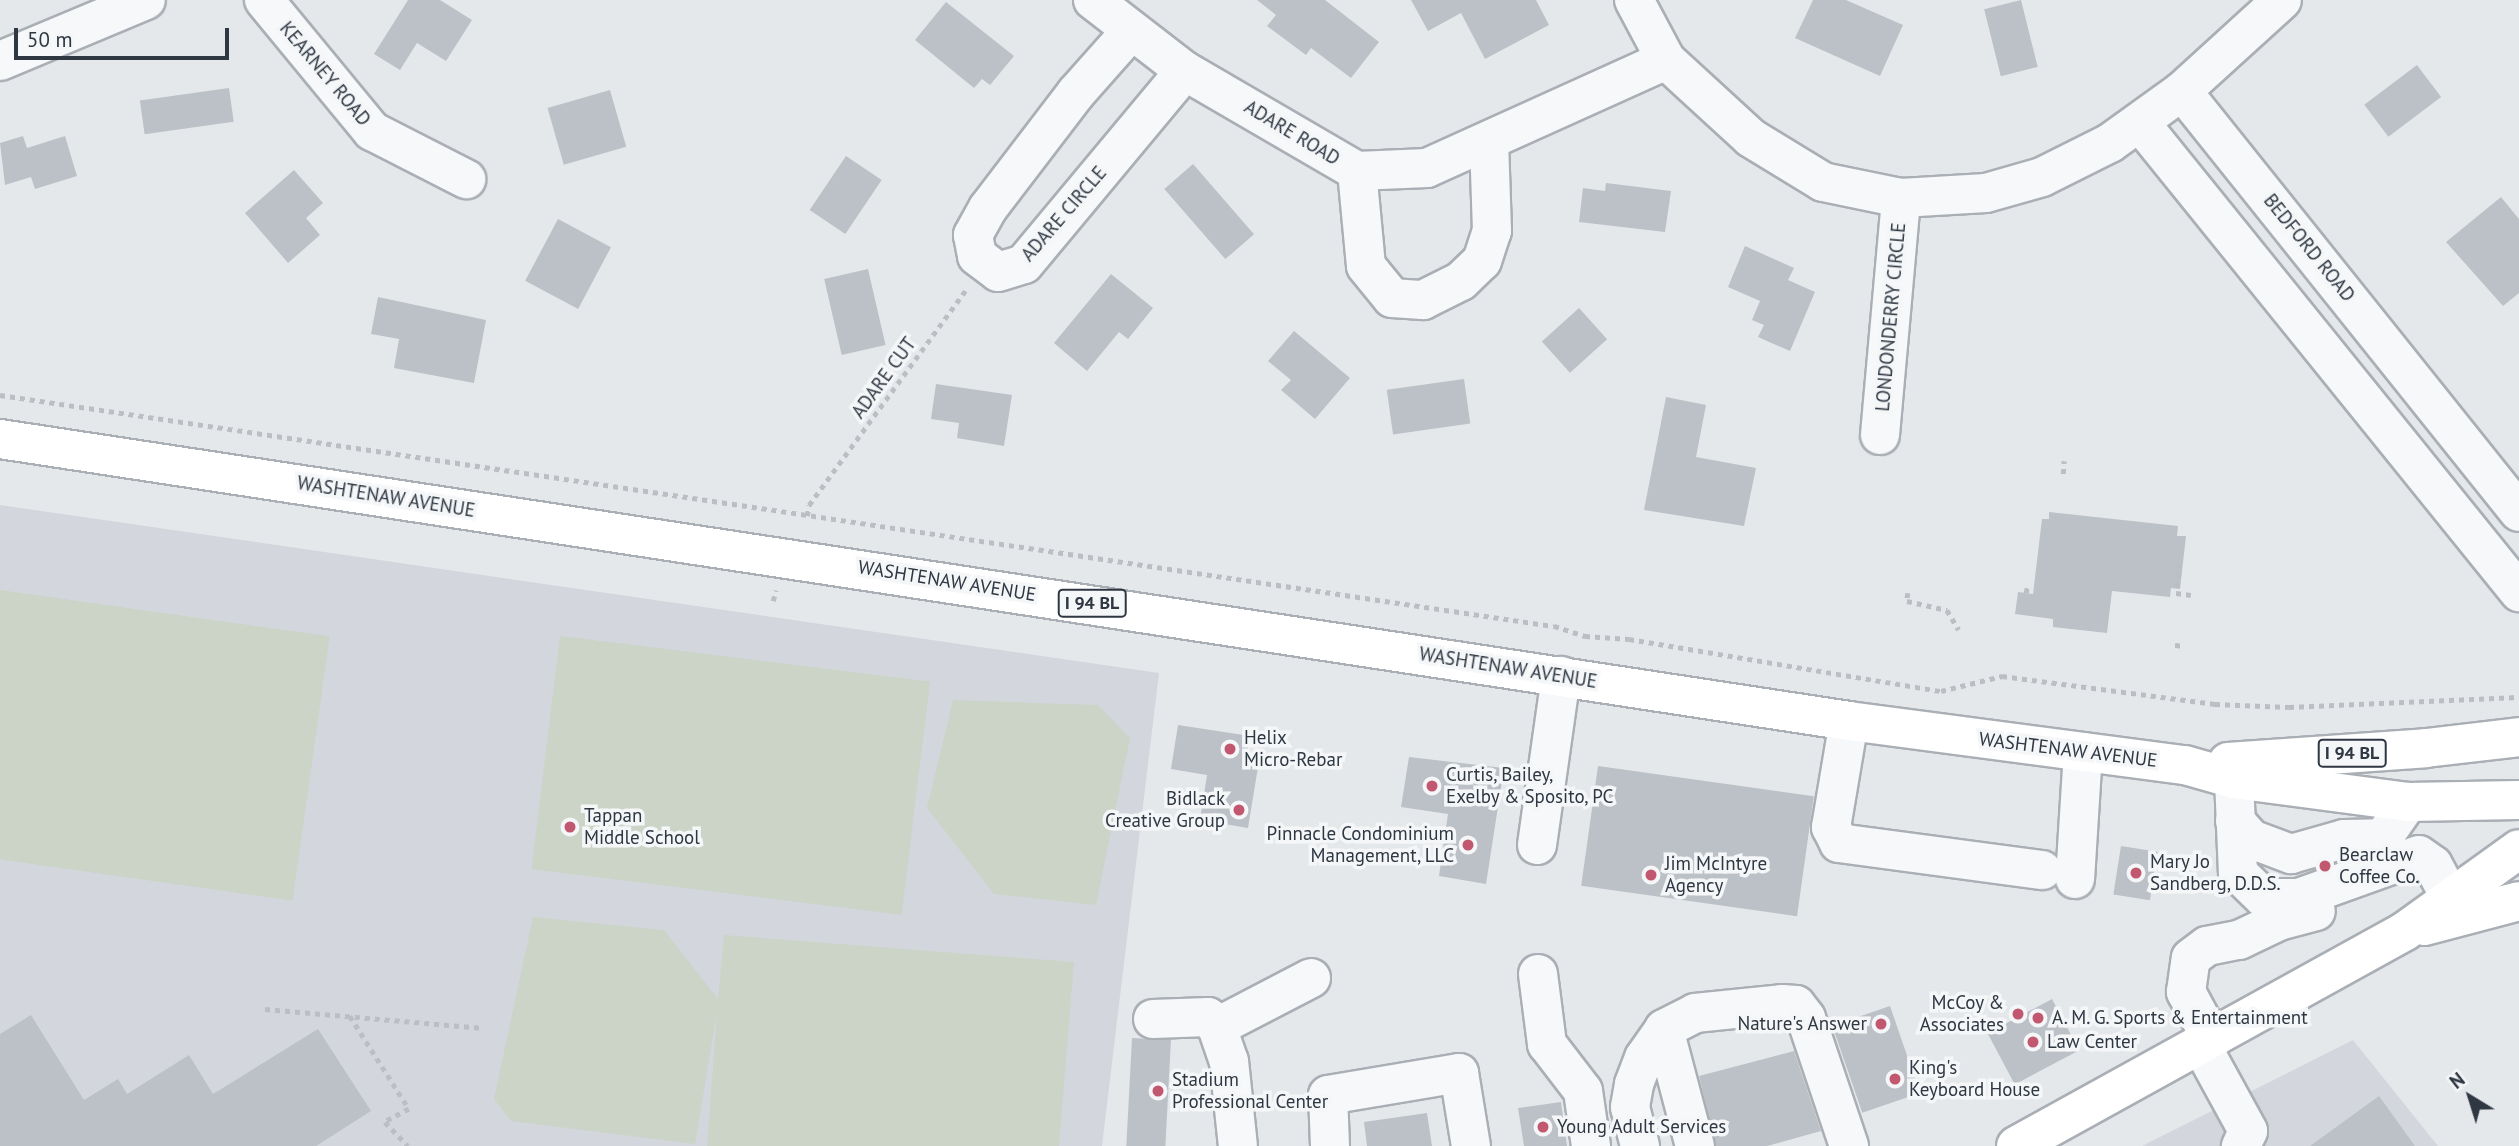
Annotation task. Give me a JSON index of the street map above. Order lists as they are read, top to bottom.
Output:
{
  "streets": {
    "main road": ["WASHTENAW AVENUE", "I 94 BL"],
    "street": [
      "KEARNEY ROAD",
      "ADARE ROAD",
      "ADARE CIRCLE",
      "BEDFORD ROAD",
      "LONDONDERRY CIRCLE"
    ],
    "path": ["ADARE CUT"]
  },
  "crossings": [
    ["ADARE ROAD", "ADARE CIRCLE"],
    ["ADARE CIRCLE", "ADARE CUT"]
  ],
  "places": [
    "Helix Micro-Rebar",
    "Curtis, Bailey, Exelby & Sposito, PC",
    "Bidlack Creative Group",
    "Tappan Middle School",
    "Pinnacle Condominium Management, LLC",
    "Bearclaw Coffee Co.",
    "Mary Jo Sandberg, D.D.S.",
    "Jim McIntyre Agency",
    "McCoy & Associates",
    "A. M. G. Sports & Entertainment",
    "Nature's Answer",
    "Law Center",
    "King's Keyboard House",
    "Stadium Professional Center",
    "Young Adult Services"
  ],
  "scale_bar": "50 m",
  "north": "top left"
}
